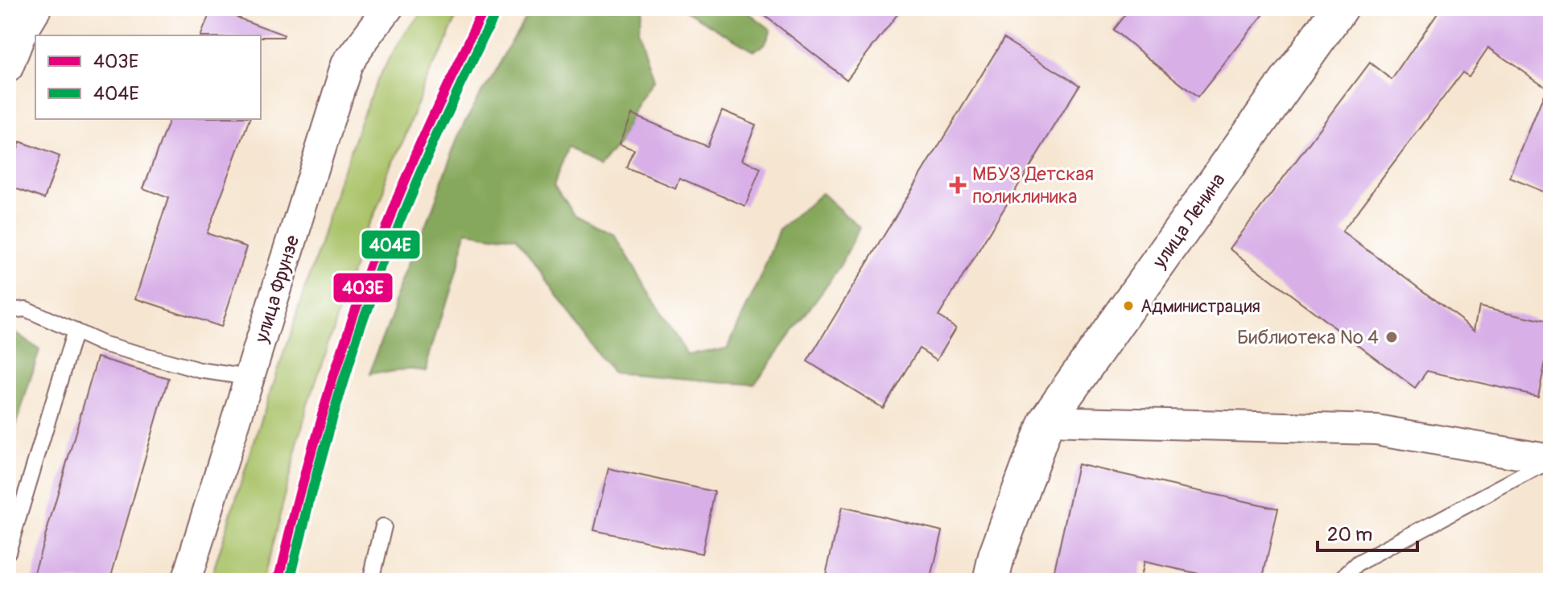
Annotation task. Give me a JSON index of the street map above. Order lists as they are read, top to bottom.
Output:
{
  "streets": {
    "main road": ["улица Ленина"],
    "street": ["улица Фрунзе"]
  },
  "places": {
    "health": ["МБУЗ Детская поликлиника"],
    "other": ["Администрация", "Библиотека № 4"]
  },
  "lines": ["transit line 403Е", "transit line 404Е"],
  "legend": ["403Е", "404Е"],
  "scale_bar": "20 m"
}
